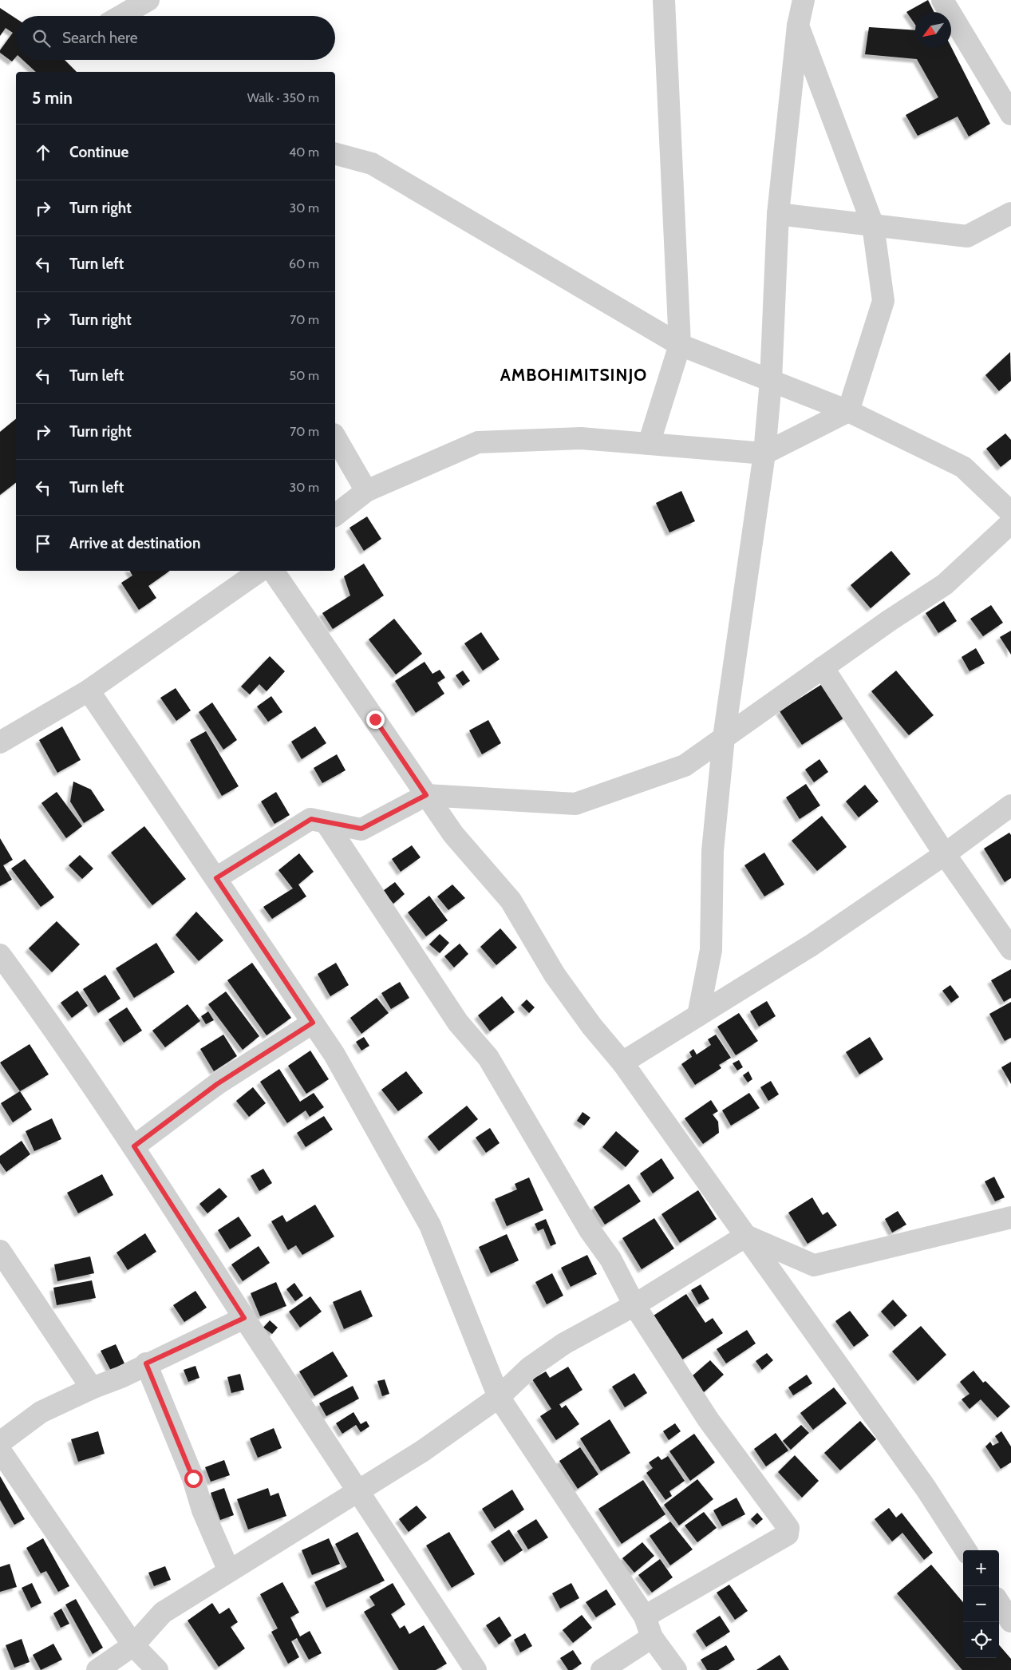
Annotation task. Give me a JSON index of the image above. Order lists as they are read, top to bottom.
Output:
{
  "districts": ["AMBOHIMITSINJO"],
  "north": "bottom left",
  "page": {
    "search": "Search here",
    "heading": ["5 min", "Walk · 350 m"],
    "list": [
      ["Continue", "40 m"],
      ["Turn right", "30 m"],
      ["Turn left", "60 m"],
      ["Turn right", "70 m"],
      ["Turn left", "50 m"],
      ["Turn right", "70 m"],
      ["Turn left", "30 m"],
      "Arrive at destination"
    ],
    "map_buttons": ["+", "−"]
  }
}
